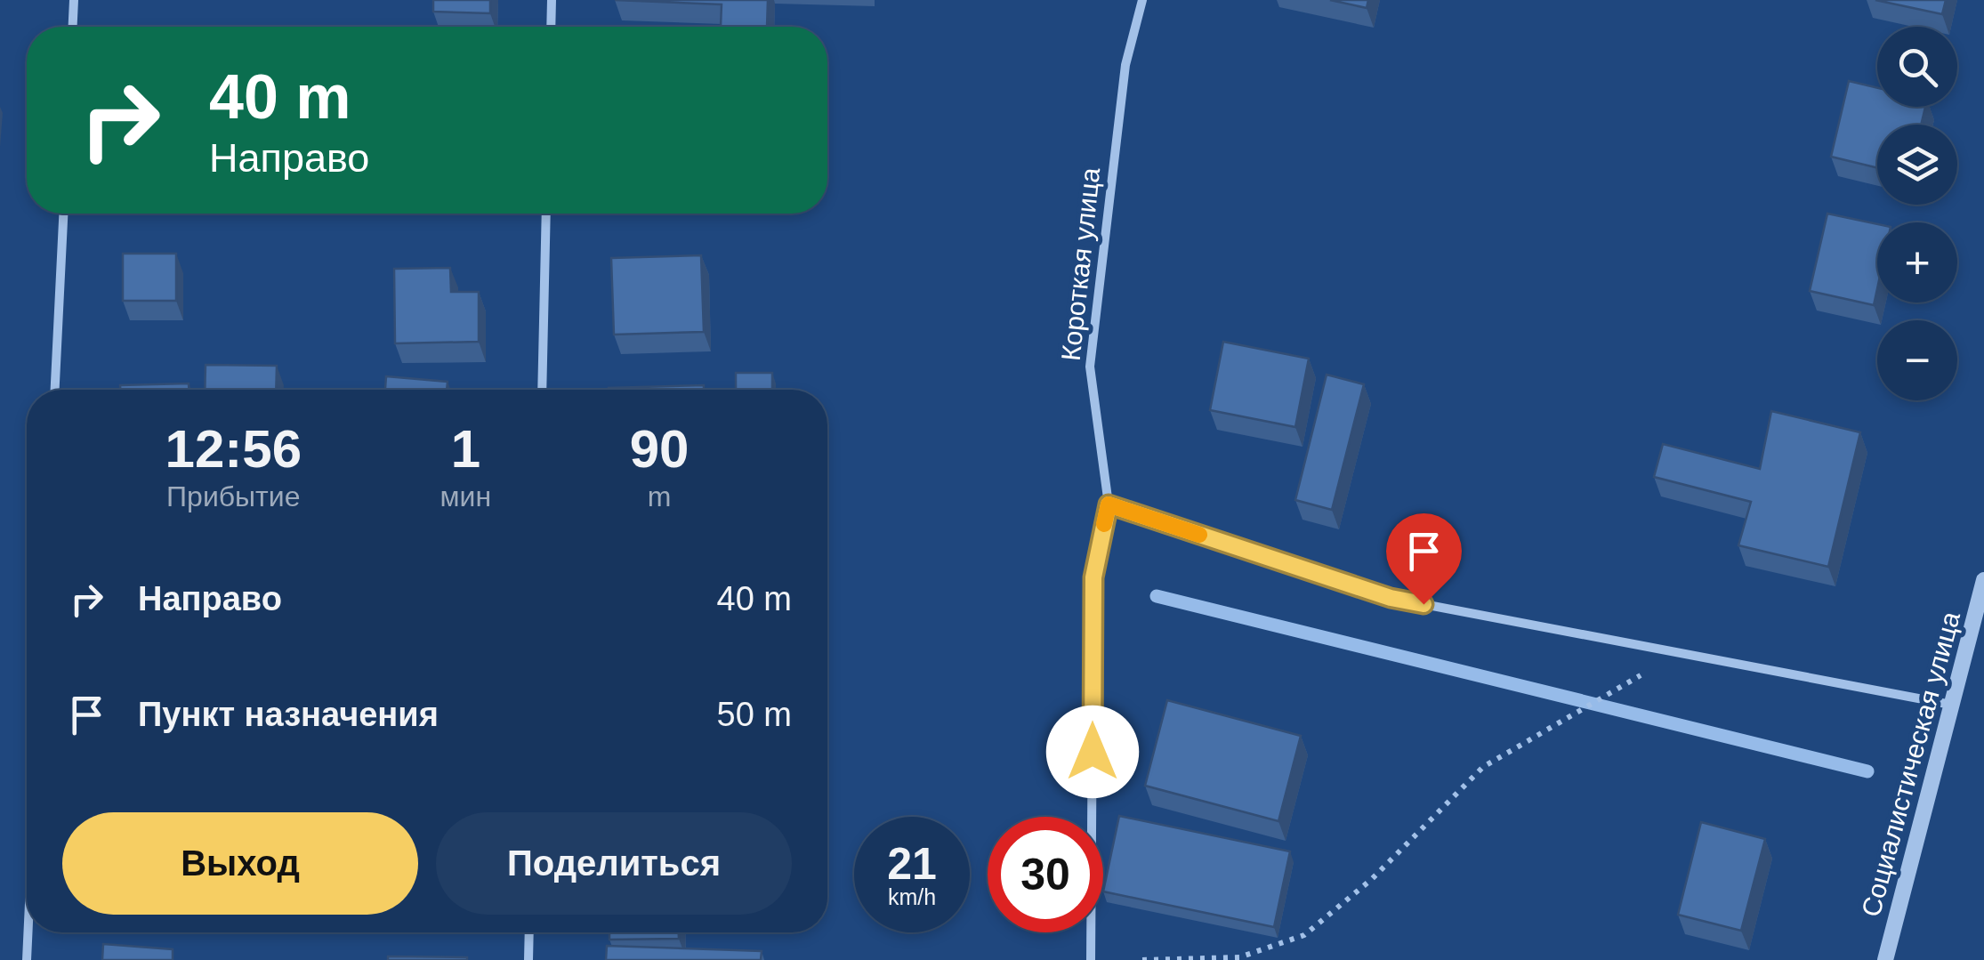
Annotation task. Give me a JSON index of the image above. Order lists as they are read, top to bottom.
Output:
{
  "streets": {
    "street": ["Короткая улица", "Социалистическая улица"]
  },
  "page": {
    "map_buttons": ["+", "−"],
    "turn": ["40 m", "Направо"],
    "eta": [
      "12:56",
      "Прибытие",
      "1",
      "мин",
      "90",
      "m"
    ],
    "list": [
      {
        "name": "Направо",
        "value": "40 m"
      },
      {
        "name": "Пункт назначения",
        "value": "50 m"
      }
    ],
    "buttons": ["Выход", "Поделиться"],
    "speed": "21 km/h",
    "limit": "30"
  }
}
